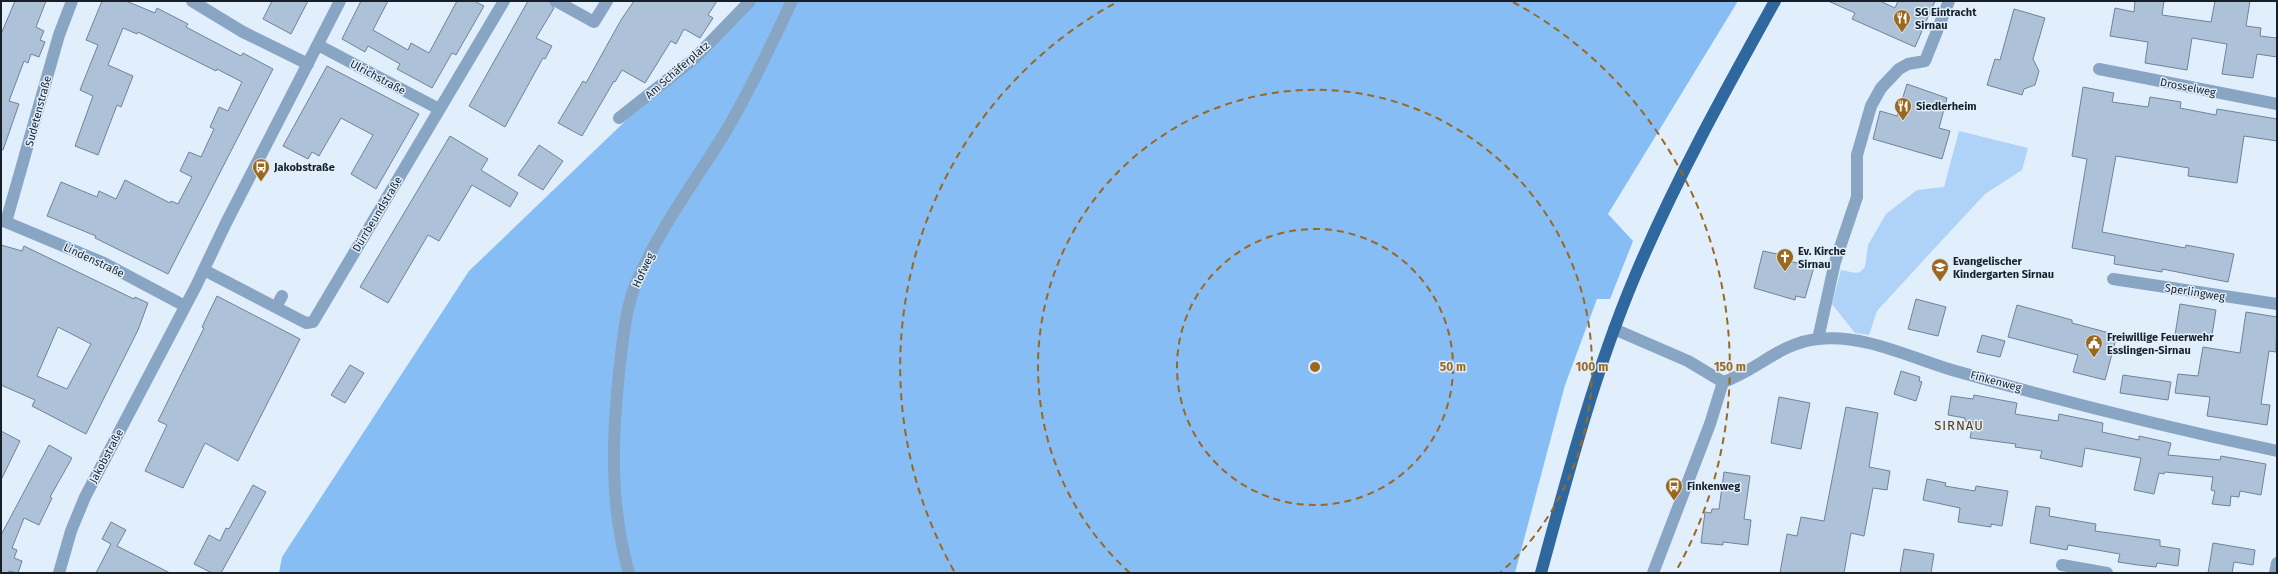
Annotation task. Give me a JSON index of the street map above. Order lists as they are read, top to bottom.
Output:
{
  "streets": {
    "street": [
      "Am Schäferplatz",
      "Ulrichstraße",
      "Drosselweg",
      "Sudetenstraße",
      "Dürrbeundstraße",
      "Lindenstraße",
      "Hofweg",
      "Sperlingweg",
      "Finkenweg",
      "Jakobstraße"
    ]
  },
  "crossings": [
    ["Ulrichstraße", "Dürrbeundstraße"],
    ["Ulrichstraße", "Jakobstraße"],
    ["Sudetenstraße", "Lindenstraße"],
    ["Dürrbeundstraße", "Jakobstraße"],
    ["Lindenstraße", "Jakobstraße"]
  ],
  "districts": ["SIRNAU"],
  "places": {
    "restaurant": ["SG Eintracht Sirnau", "Siedlerheim"],
    "bus stop": ["Jakobstraße", "Finkenweg"],
    "church": ["Ev. Kirche Sirnau"],
    "school or university": ["Evangelischer Kindergarten Sirnau"],
    "public building": ["Freiwillige Feuerwehr Esslingen-Sirnau"]
  },
  "rings": ["50 m", "100 m", "150 m"]
}
